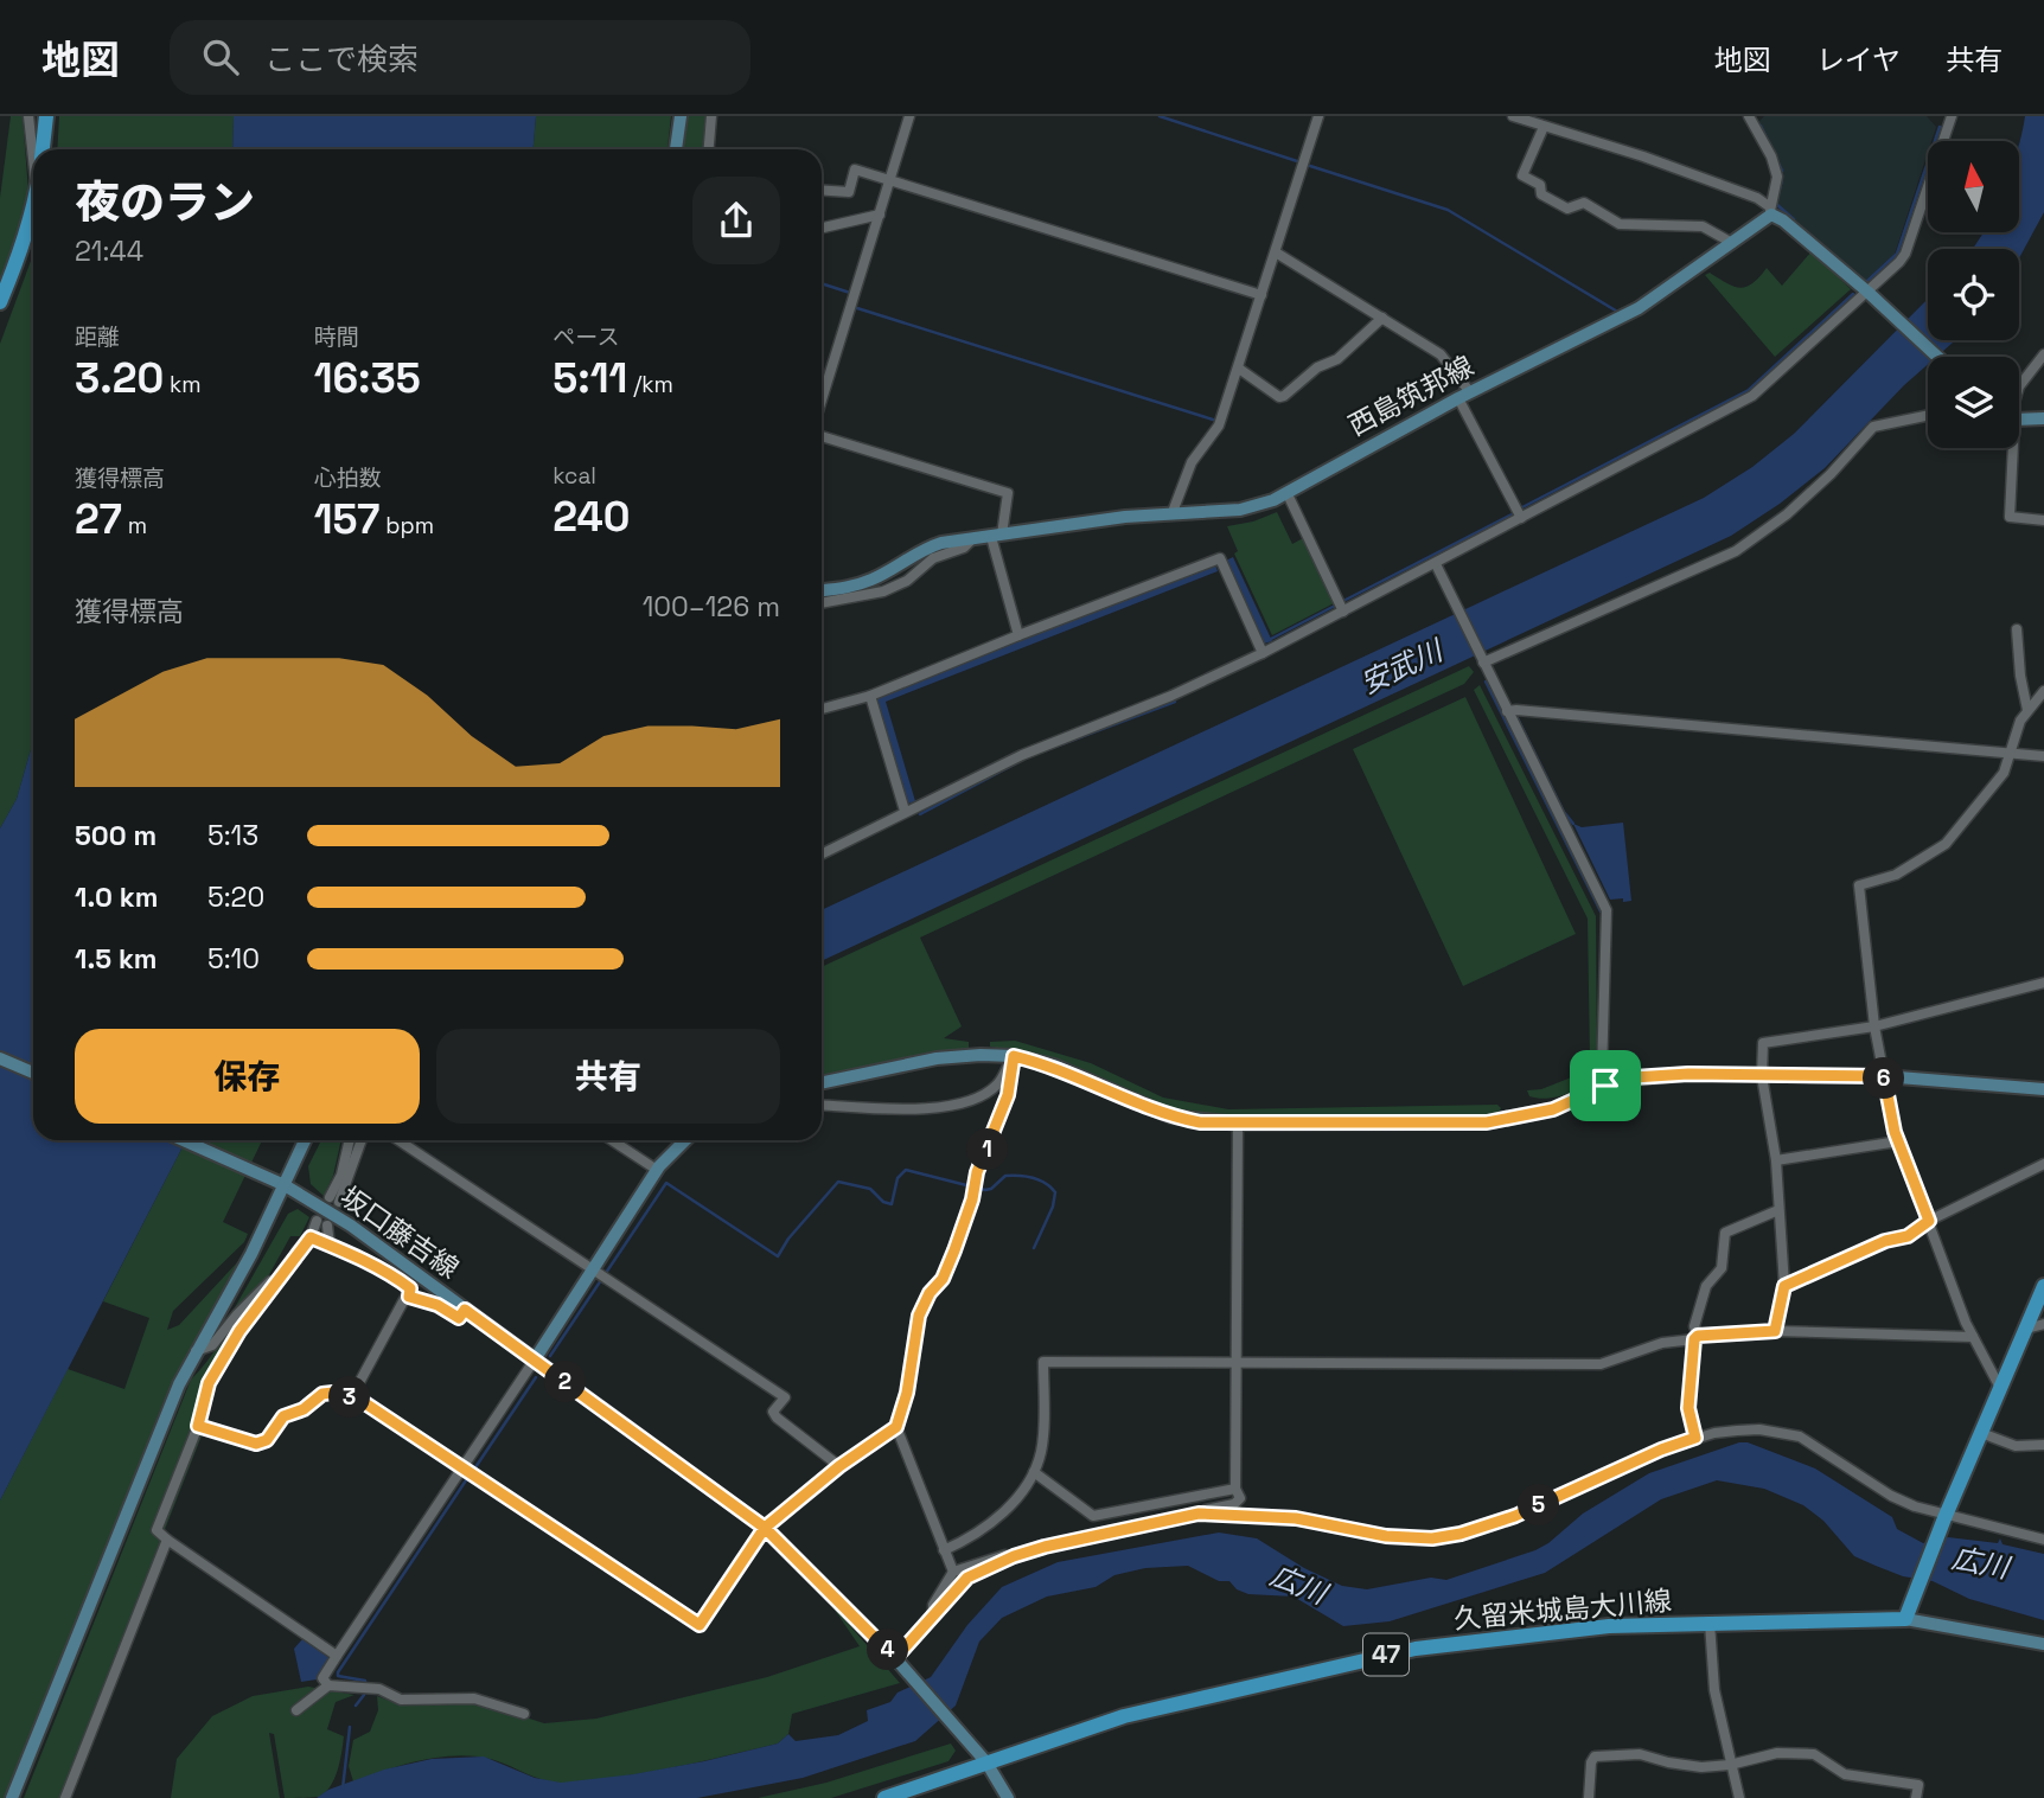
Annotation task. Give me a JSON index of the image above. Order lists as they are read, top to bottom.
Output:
{
  "streets": {
    "main road": [
      "西島筑邦線",
      "坂口藤吉線",
      "久留米城島大川線",
      "47"
    ]
  },
  "crossings": [
    ["坂口藤吉線", "久留米城島大川線"]
  ],
  "water": ["安武川", "広川"],
  "north": "top",
  "page": {
    "header": "地図",
    "search": "ここで検索",
    "nav": ["地図", "レイヤ", "共有"],
    "heading": ["夜のラン", "21:44"],
    "stats": [
      ["距離", "3.20 km"],
      ["時間", "16:35"],
      ["ペース", "5:11 /km"],
      ["獲得標高", "27 m"],
      ["心拍数", "157 bpm"],
      ["kcal", "240"]
    ],
    "chart": ["獲得標高", "100–126 m"],
    "list": [
      {
        "name": "500 m",
        "note": "5:13"
      },
      {
        "name": "1.0 km",
        "note": "5:20"
      },
      {
        "name": "1.5 km",
        "note": "5:10"
      }
    ],
    "buttons": ["保存", "共有"],
    "pins": [
      "6",
      "1",
      "2",
      "3",
      "5",
      "4"
    ]
  }
}
